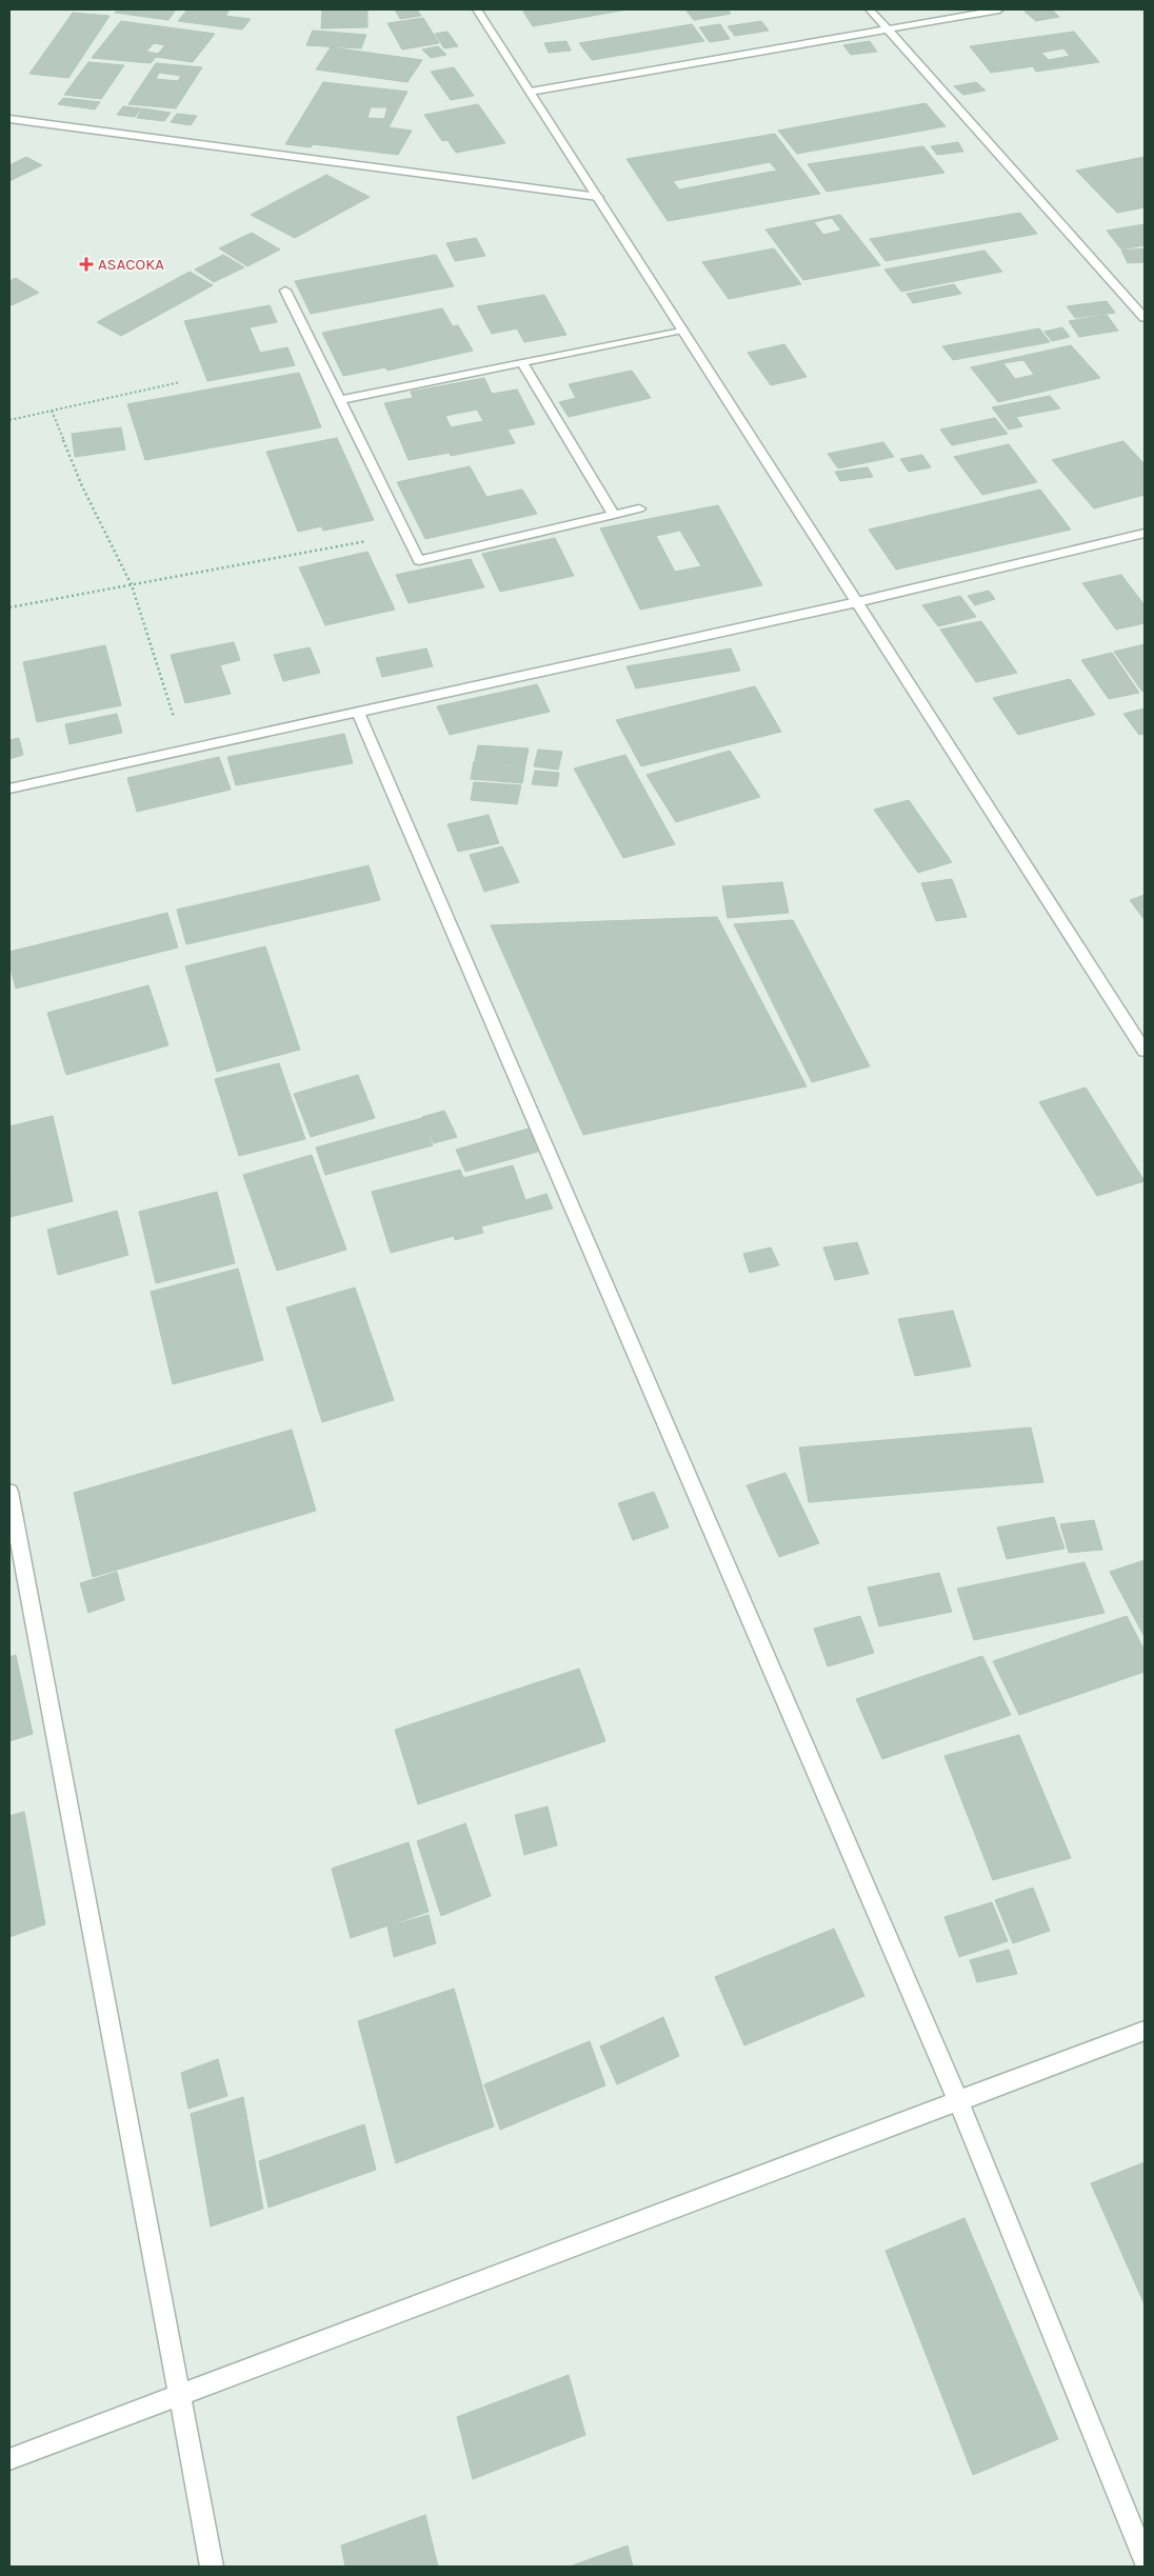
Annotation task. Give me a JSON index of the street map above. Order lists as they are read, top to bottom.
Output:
{
  "places": {
    "health": ["ASACOKA"]
  }
}
